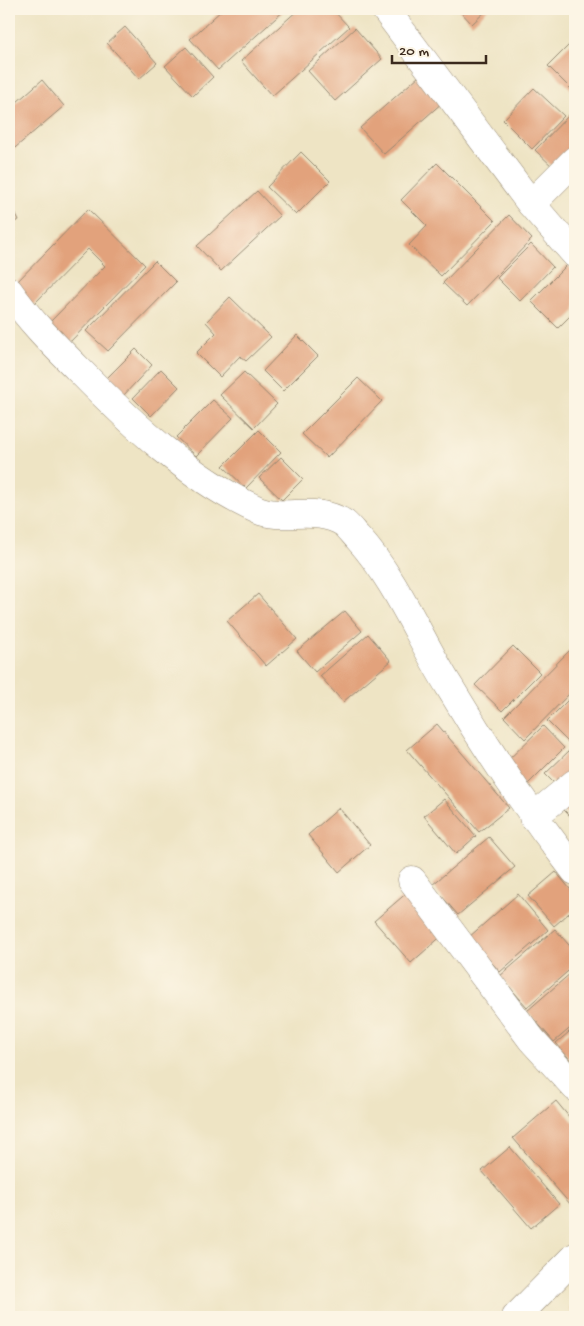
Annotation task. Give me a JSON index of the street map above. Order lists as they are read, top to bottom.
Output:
{
  "scale_bar": "20 m"
}
